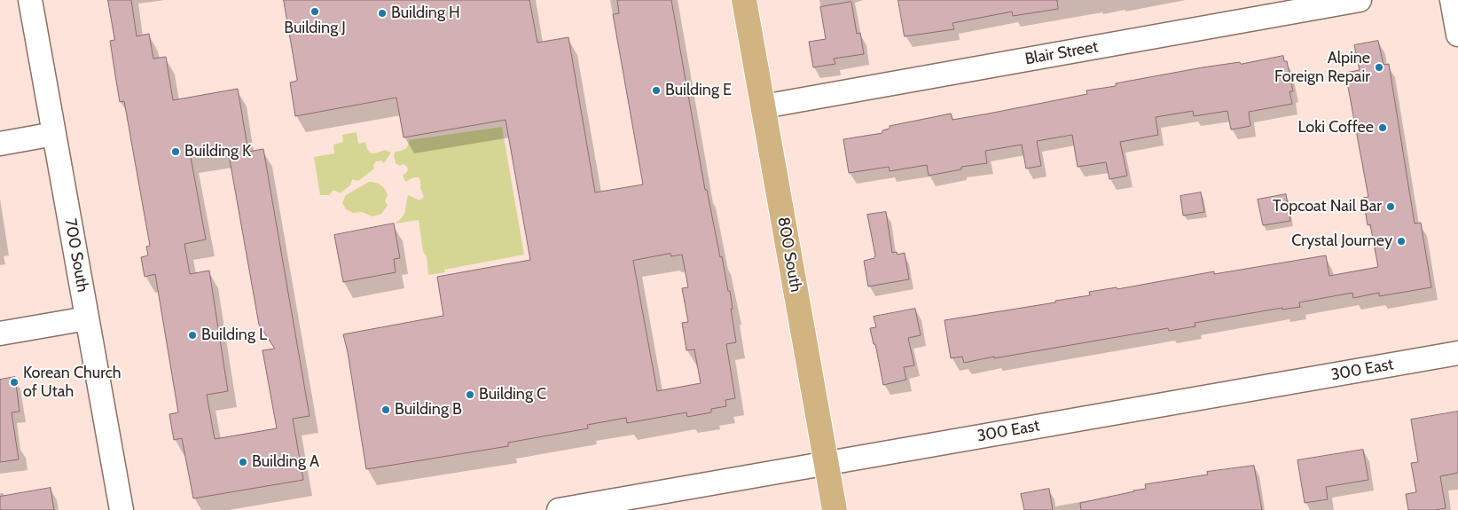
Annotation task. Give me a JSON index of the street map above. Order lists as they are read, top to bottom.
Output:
{
  "streets": {
    "main road": ["800 South"],
    "street": ["Blair Street", "700 South", "300 East"]
  },
  "crossings": [
    ["Blair Street", "800 South"],
    ["800 South", "300 East"]
  ],
  "places": [
    "Building J",
    "Building H",
    "Alpine Foreign Repair",
    "Building E",
    "Loki Coffee",
    "Building K",
    "Topcoat Nail Bar",
    "Crystal Journey",
    "Building L",
    "Korean Church of Utah",
    "Building C",
    "Building B",
    "Building A"
  ]
}
